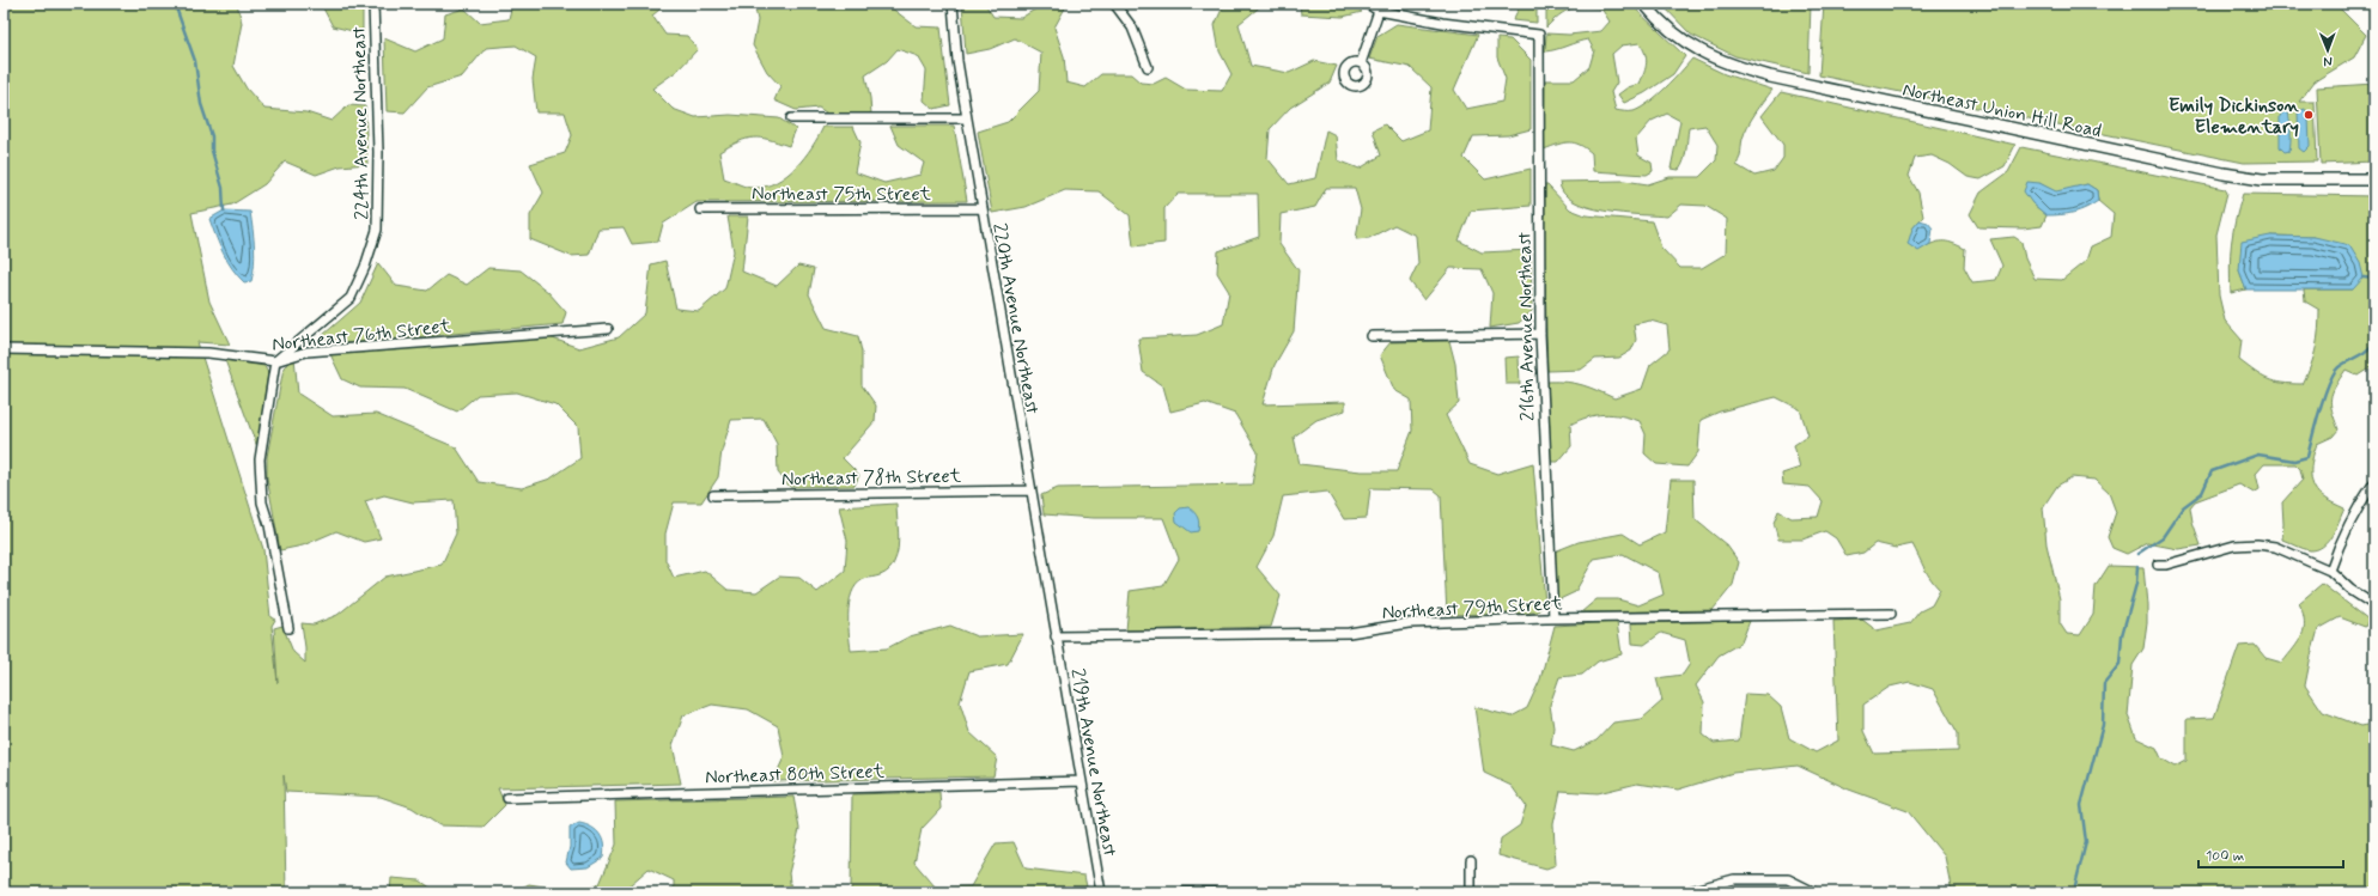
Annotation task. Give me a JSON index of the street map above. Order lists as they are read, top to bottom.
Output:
{
  "streets": {
    "street": [
      "Northeast Union Hill Road",
      "224th Avenue Northeast",
      "Northeast 75th Street",
      "220th Avenue Northeast",
      "216th Avenue Northeast",
      "Northeast 76th Street",
      "Northeast 78th Street",
      "Northeast 79th Street",
      "219th Avenue Northeast",
      "Northeast 80th Street"
    ]
  },
  "crossings": [
    ["224th Avenue Northeast", "Northeast 76th Street"],
    ["Northeast 75th Street", "220th Avenue Northeast"],
    ["220th Avenue Northeast", "Northeast 78th Street"],
    ["220th Avenue Northeast", "Northeast 79th Street"],
    ["220th Avenue Northeast", "219th Avenue Northeast"],
    ["216th Avenue Northeast", "Northeast 79th Street"],
    ["Northeast 79th Street", "219th Avenue Northeast"],
    ["219th Avenue Northeast", "Northeast 80th Street"]
  ],
  "places": ["Emily Dickinson Elementary"],
  "scale_bar": "100 m",
  "north": "bottom"
}
